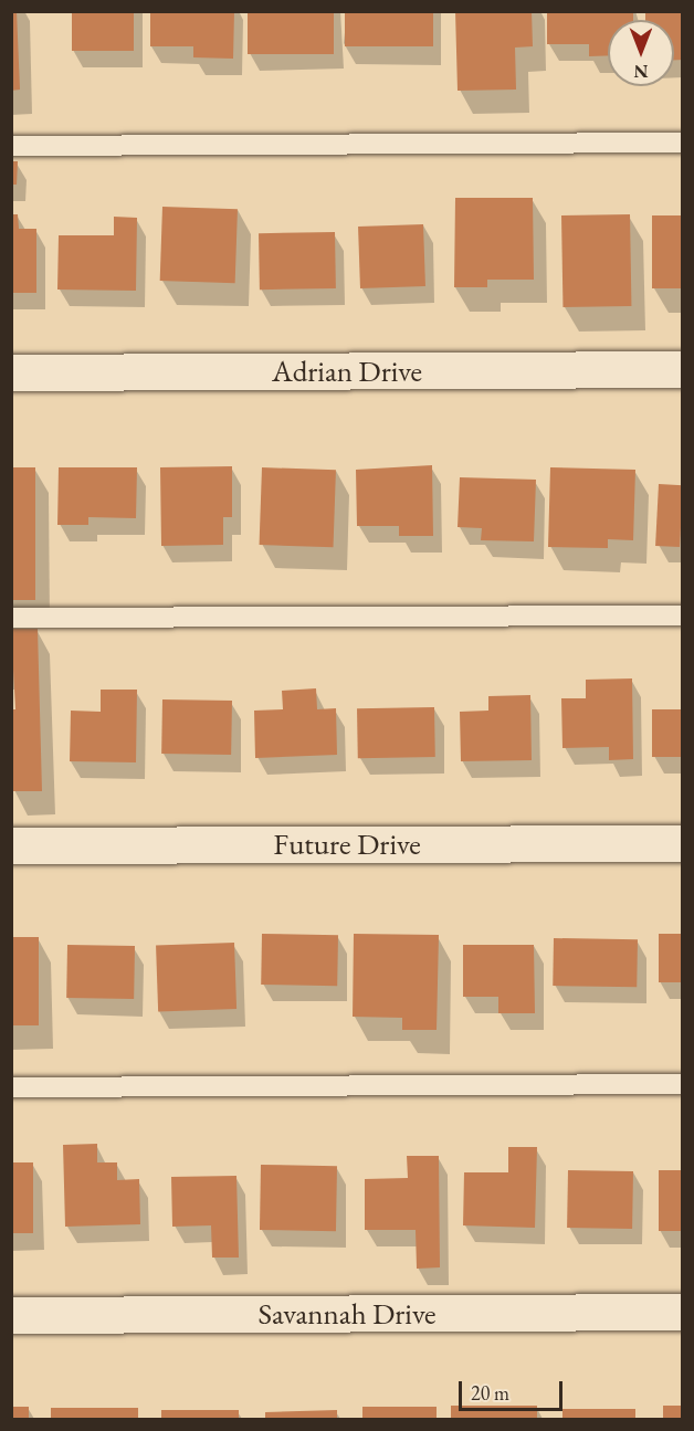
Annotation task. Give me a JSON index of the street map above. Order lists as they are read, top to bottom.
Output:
{
  "streets": {
    "street": ["Adrian Drive", "Future Drive", "Savannah Drive"]
  },
  "scale_bar": "20 m",
  "north": "bottom"
}
